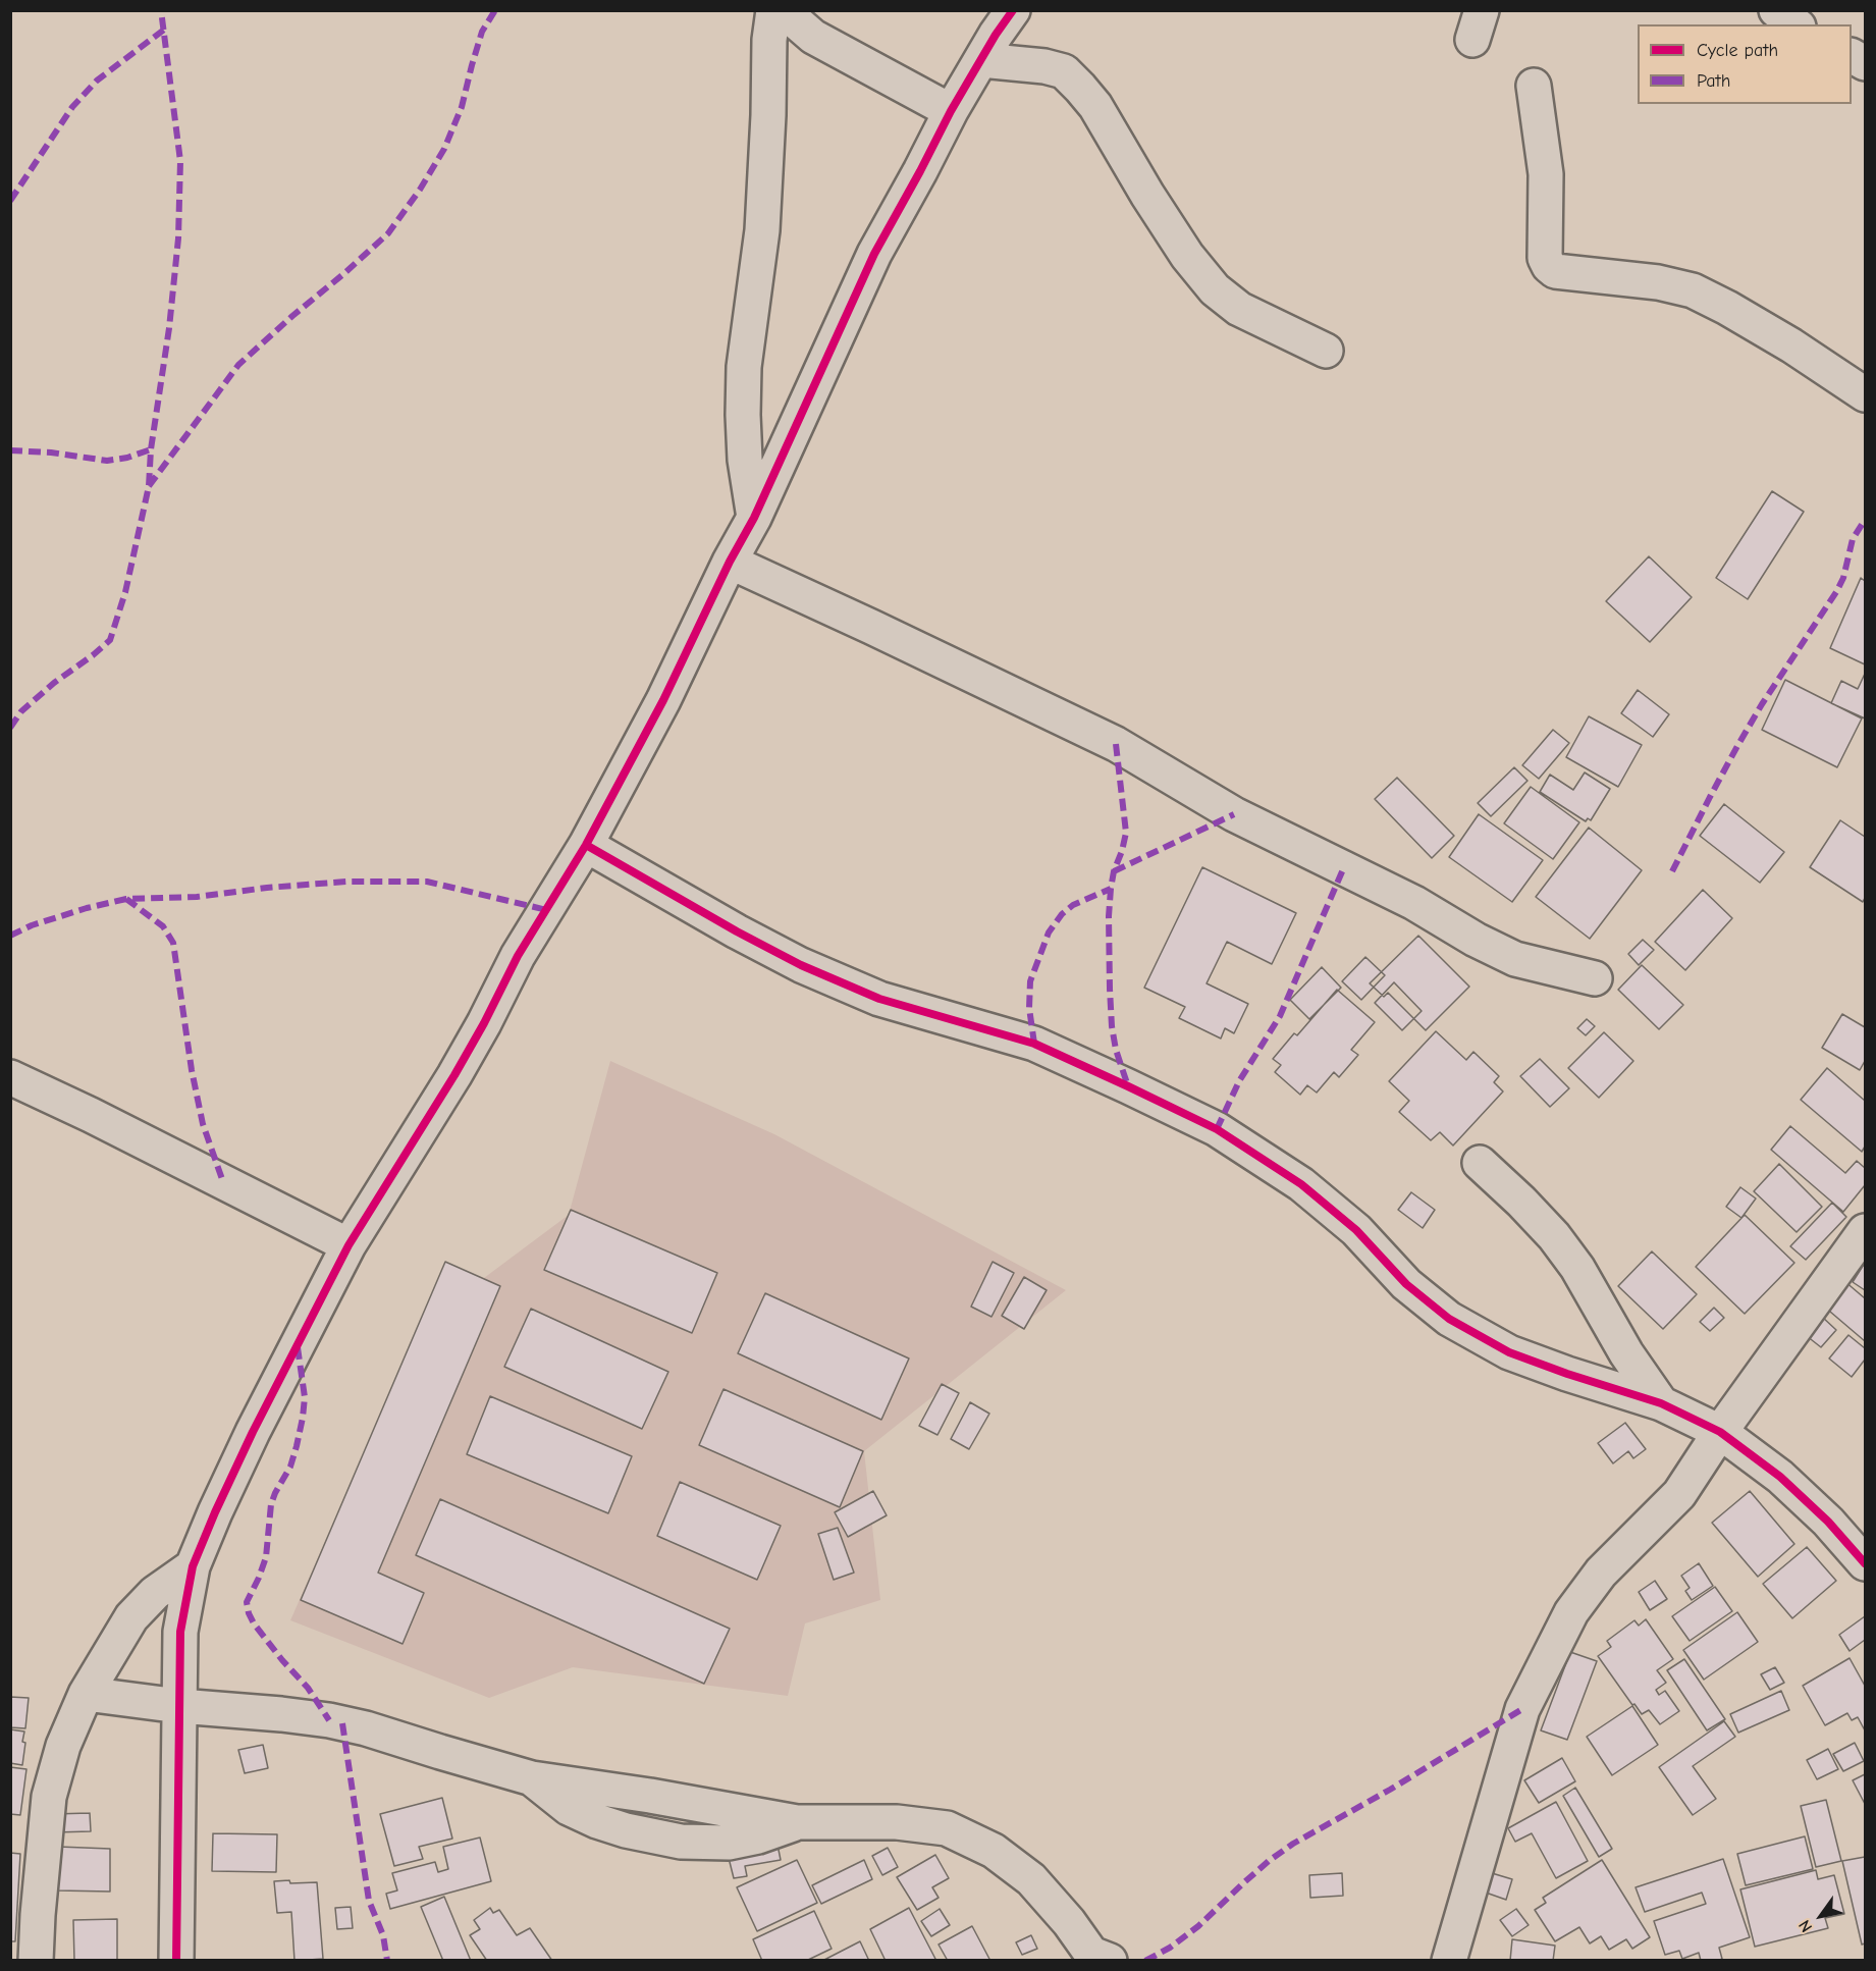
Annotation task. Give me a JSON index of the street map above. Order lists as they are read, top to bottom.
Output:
{
  "legend": ["Cycle path", "Path"],
  "north": "bottom left"
}
